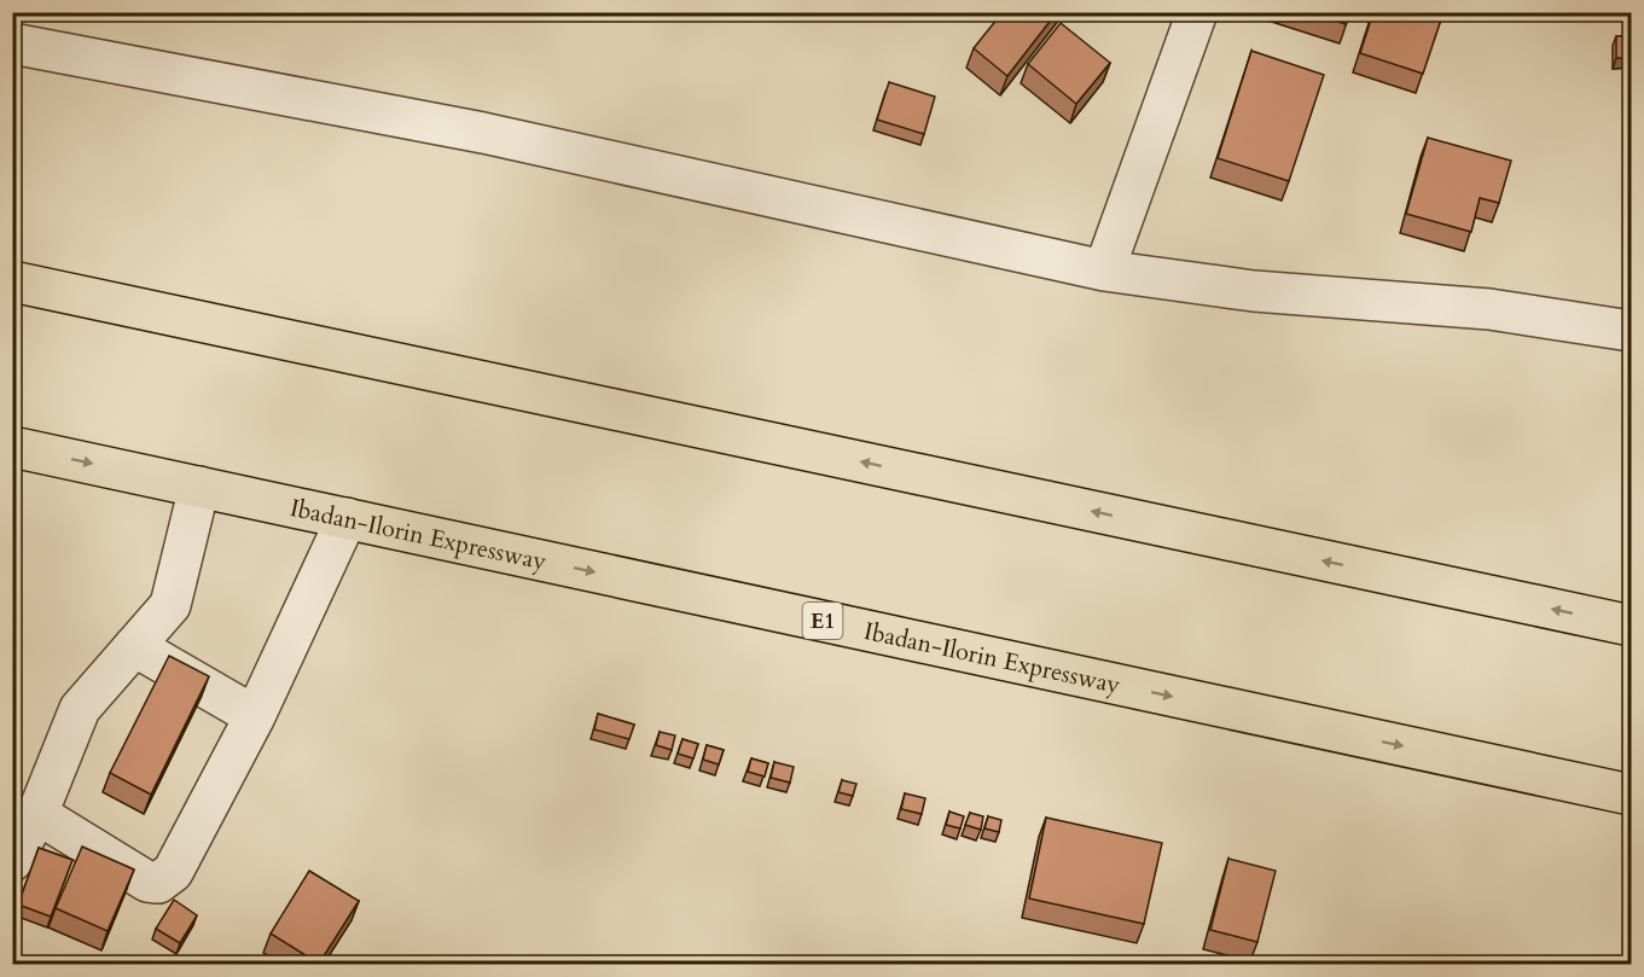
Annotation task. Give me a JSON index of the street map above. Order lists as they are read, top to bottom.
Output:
{
  "streets": {
    "highway": ["Ibadan-Ilorin Expressway", "E1"]
  }
}
